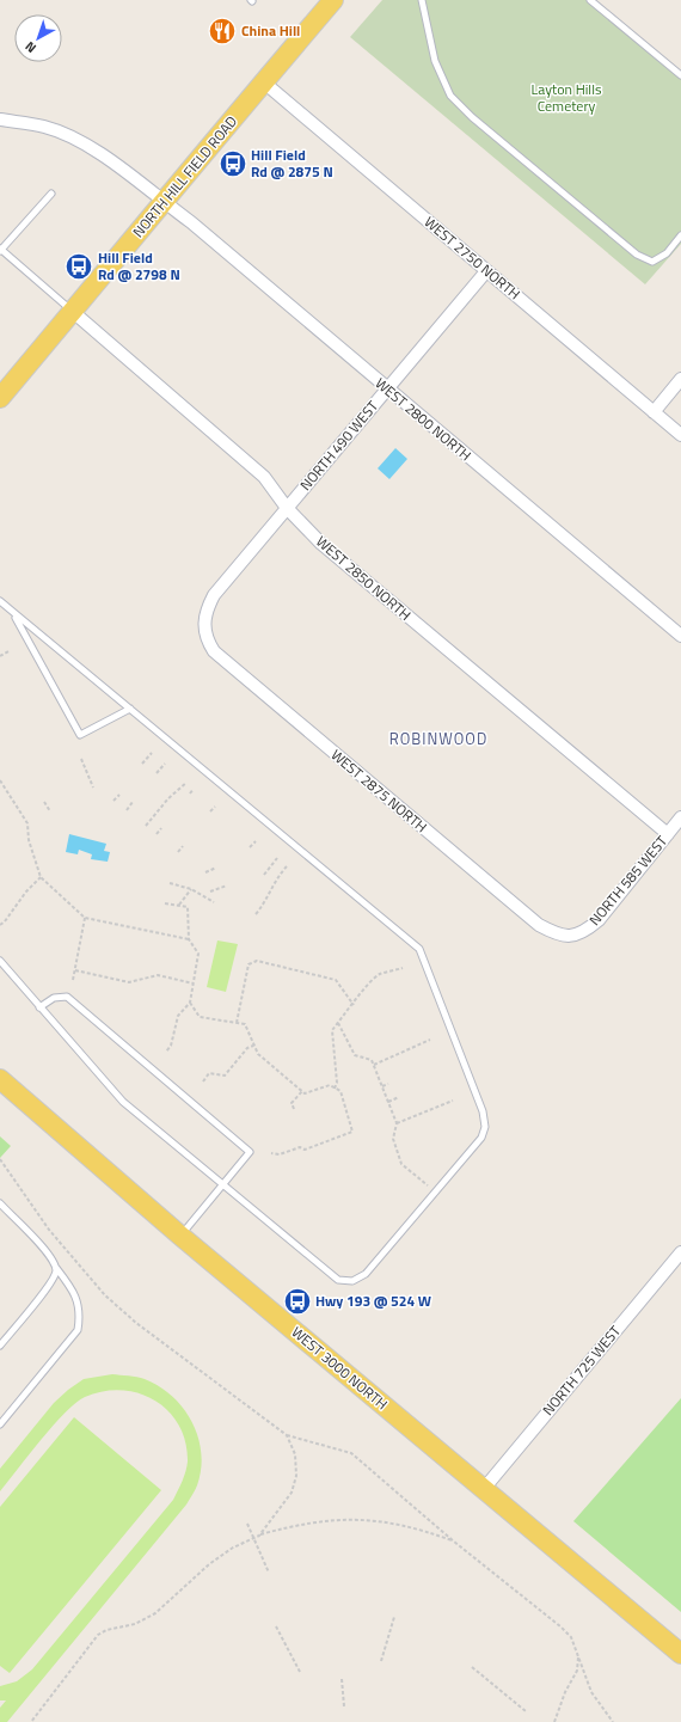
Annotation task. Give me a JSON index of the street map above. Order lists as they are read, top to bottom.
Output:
{
  "streets": {
    "main road": ["NORTH HILL FIELD ROAD", "WEST 3000 NORTH"],
    "street": [
      "WEST 2750 NORTH",
      "WEST 2800 NORTH",
      "NORTH 490 WEST",
      "WEST 2850 NORTH",
      "WEST 2875 NORTH",
      "NORTH 585 WEST",
      "NORTH 725 WEST"
    ]
  },
  "crossings": [
    ["NORTH HILL FIELD ROAD", "WEST 2750 NORTH"],
    ["NORTH HILL FIELD ROAD", "WEST 2800 NORTH"],
    ["NORTH HILL FIELD ROAD", "WEST 2850 NORTH"],
    ["WEST 2750 NORTH", "NORTH 490 WEST"],
    ["WEST 2800 NORTH", "NORTH 490 WEST"],
    ["NORTH 490 WEST", "WEST 2850 NORTH"],
    ["NORTH 490 WEST", "WEST 2875 NORTH"],
    ["WEST 2850 NORTH", "NORTH 585 WEST"],
    ["WEST 2875 NORTH", "NORTH 585 WEST"],
    ["WEST 3000 NORTH", "NORTH 725 WEST"]
  ],
  "districts": ["ROBINWOOD"],
  "parks": ["Layton Hills Cemetery"],
  "places": {
    "restaurant": ["China Hill"],
    "bus stop": ["Hill Field Rd @ 2875 N", "Hill Field Rd @ 2798 N", "Hwy 193 @ 524 W"]
  },
  "north": "bottom left"
}
